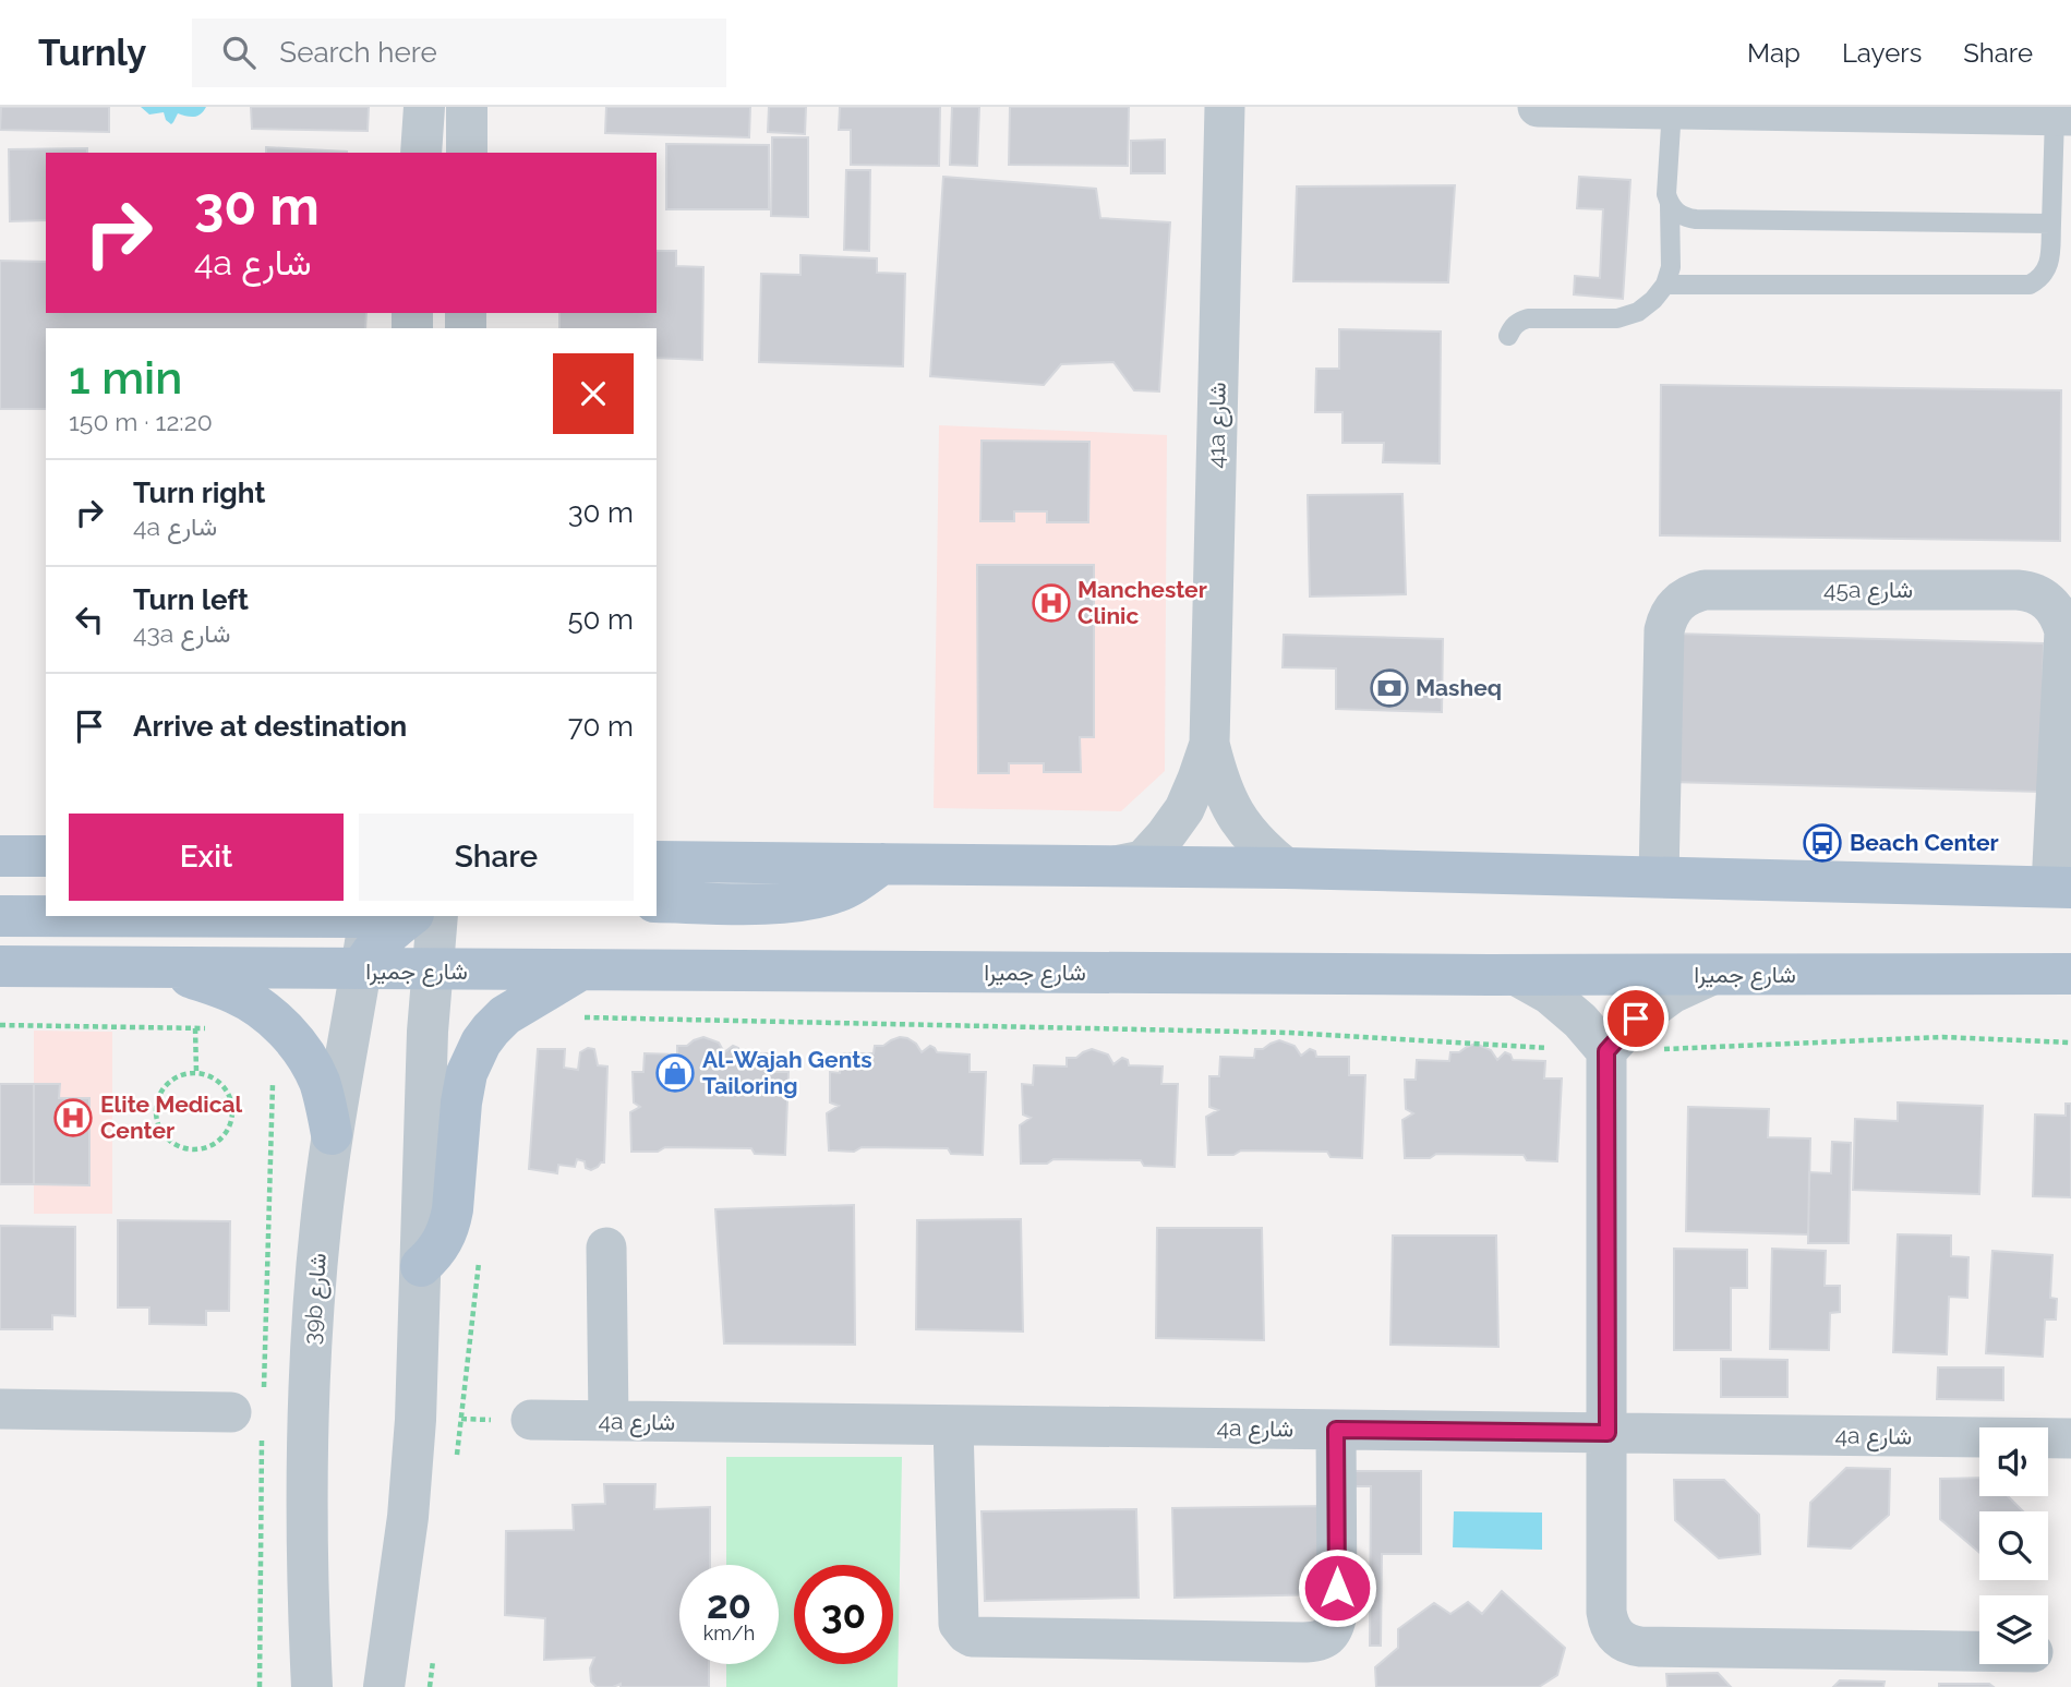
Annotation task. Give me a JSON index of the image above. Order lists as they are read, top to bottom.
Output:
{
  "streets": {
    "main road": ["شارع جميرا"],
    "street": [
      "41a شارع",
      "45a شارع",
      "39b شارع",
      "4a شارع"
    ]
  },
  "crossings": [
    ["شارع جميرا", "39b شارع"]
  ],
  "places": {
    "hospital": ["Manchester Clinic", "Elite Medical Center"],
    "bank": ["Masheq"],
    "bus stop": ["Beach Center"],
    "shop": ["Al-Wajah Gents Tailoring"]
  },
  "page": {
    "header": "Turnly",
    "search": "Search here",
    "nav": ["Map", "Layers", "Share"],
    "turn": ["30 m", "4a شارع"],
    "heading": ["1 min", "150 m · 12:20"],
    "list": [
      {
        "name": "Turn right",
        "note": "4a شارع",
        "value": "30 m"
      },
      {
        "name": "Turn left",
        "note": "43a شارع",
        "value": "50 m"
      },
      {
        "name": "Arrive at destination",
        "value": "70 m"
      }
    ],
    "buttons": ["Exit", "Share"],
    "speed": "20 km/h",
    "limit": "30"
  }
}
